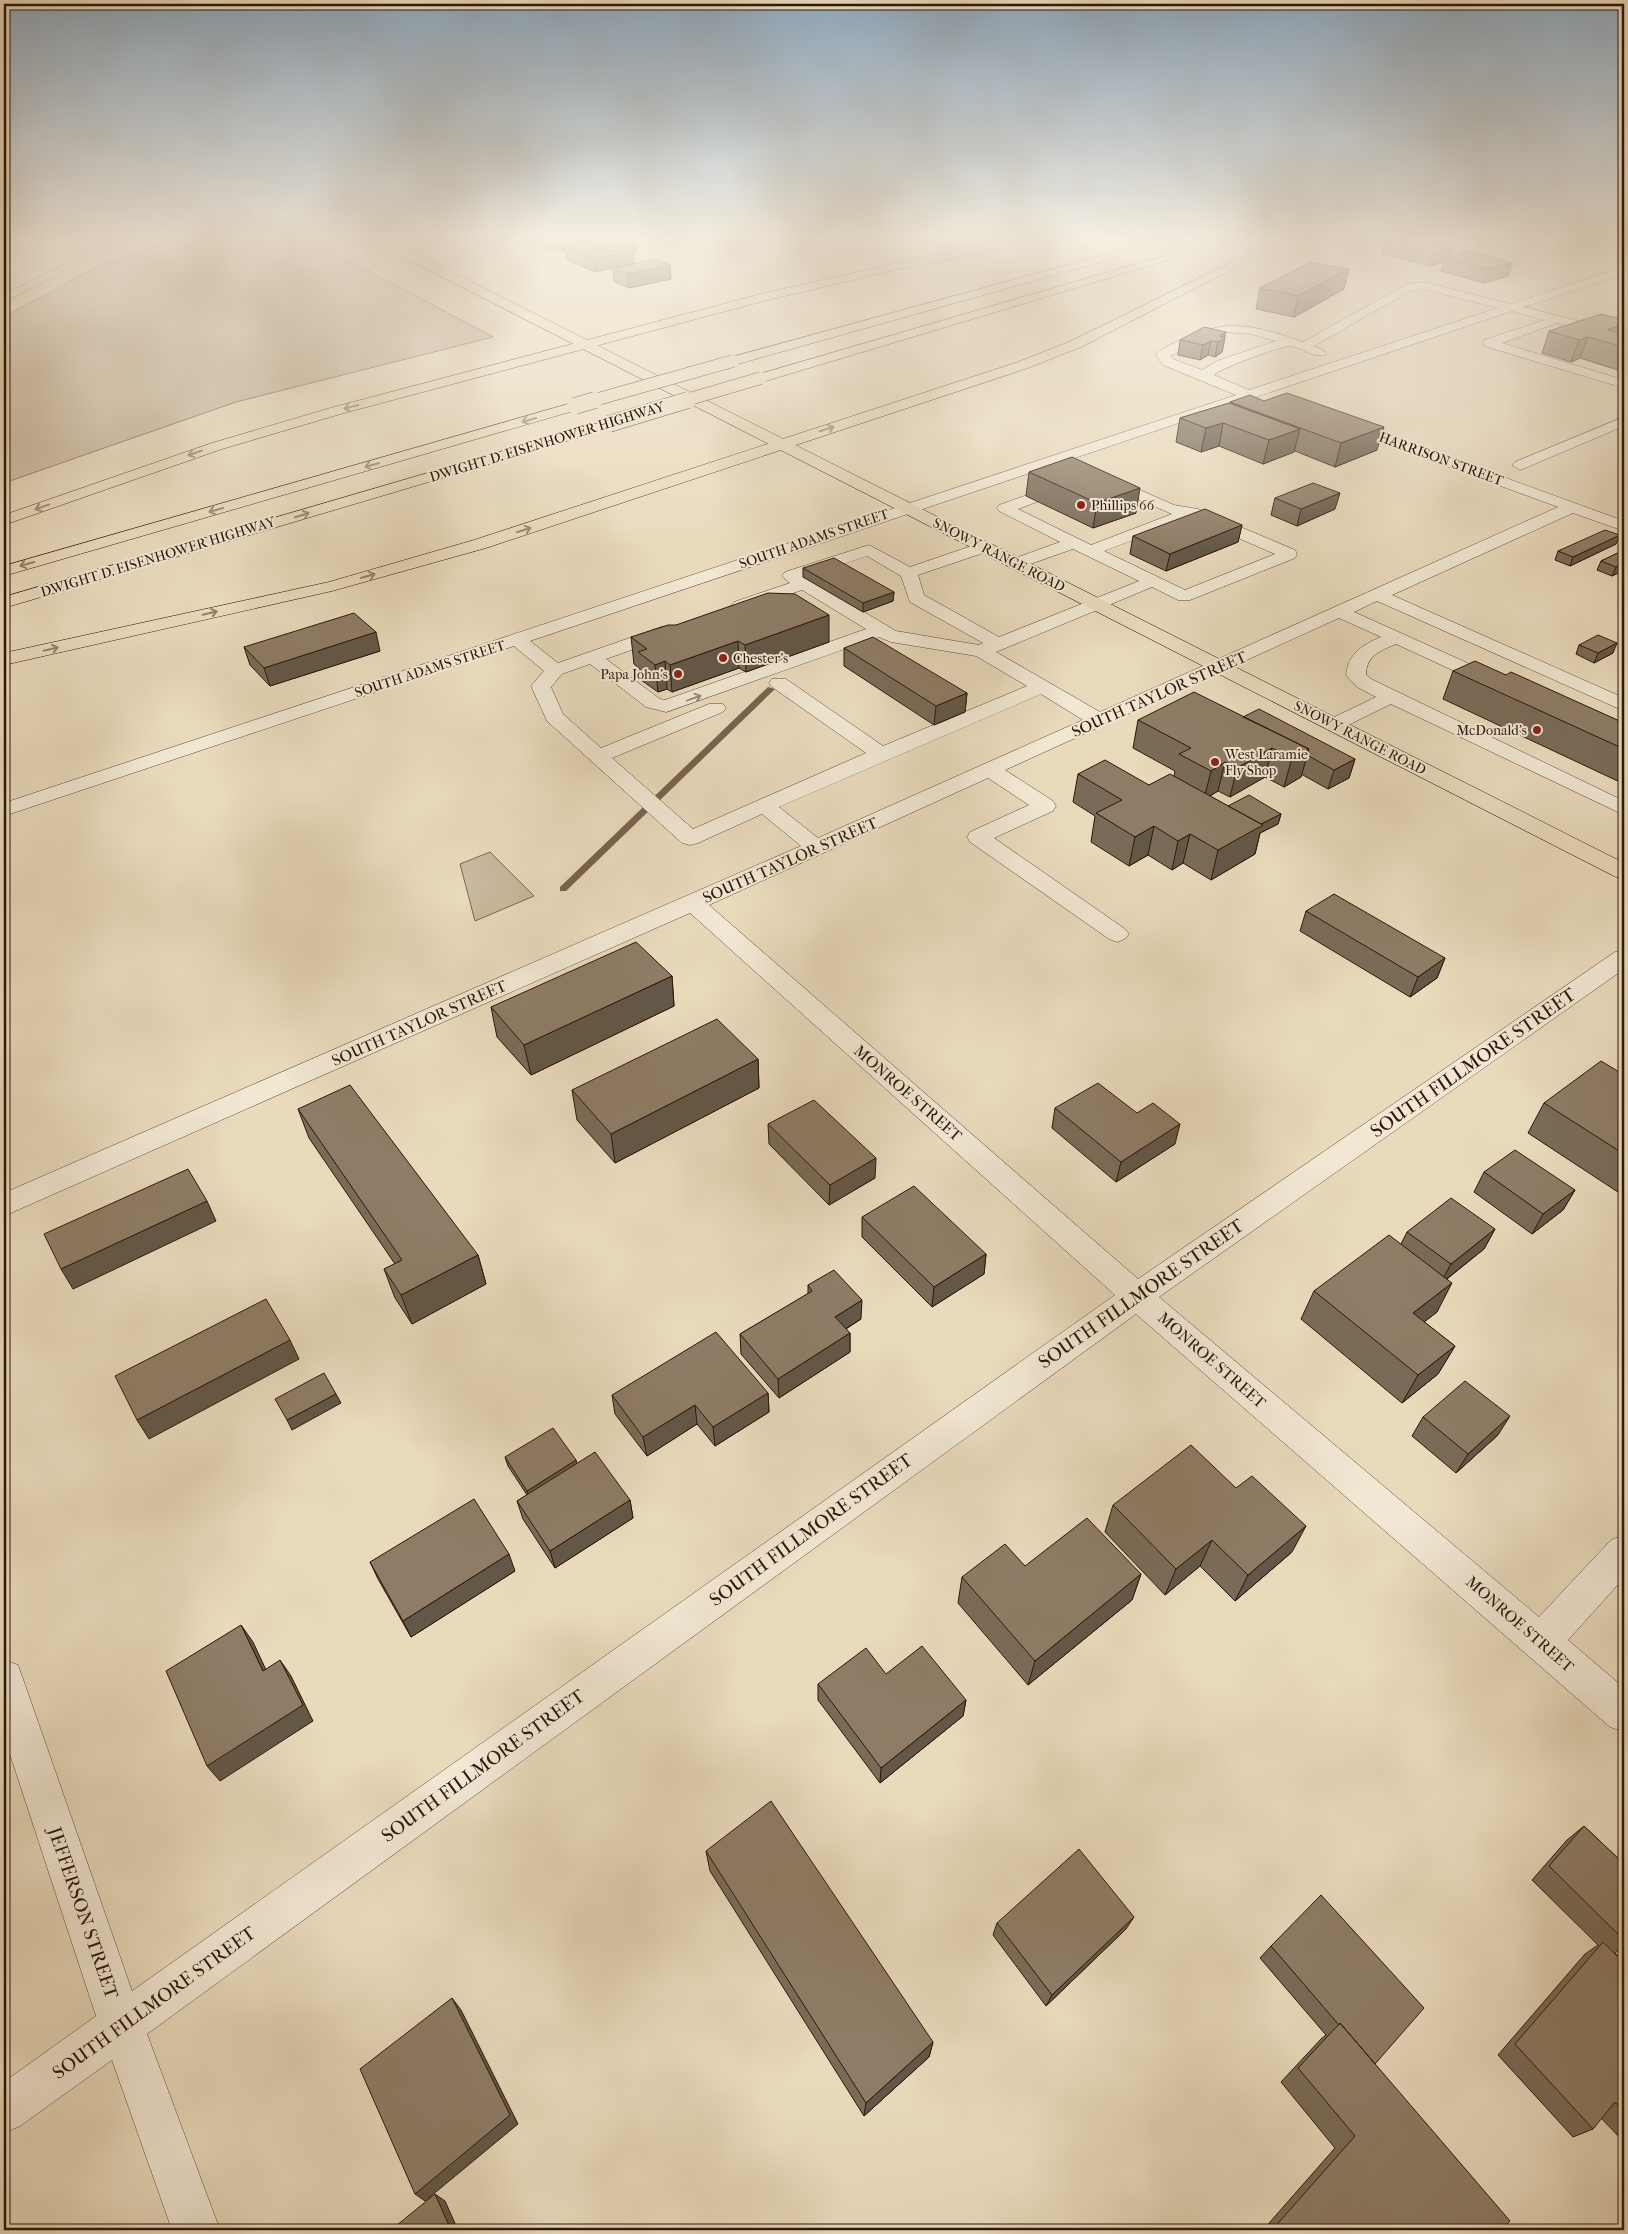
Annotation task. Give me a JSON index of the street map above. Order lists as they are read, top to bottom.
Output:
{
  "streets": {
    "main road": ["DWIGHT D. EISENHOWER HIGHWAY", "SNOWY RANGE ROAD"],
    "street": [
      "HARRISON STREET",
      "SOUTH ADAMS STREET",
      "SOUTH TAYLOR STREET",
      "SOUTH FILLMORE STREET",
      "MONROE STREET",
      "JEFFERSON STREET"
    ]
  },
  "crossings": [
    ["HARRISON STREET", "SOUTH TAYLOR STREET"],
    ["SOUTH ADAMS STREET", "SNOWY RANGE ROAD"],
    ["SNOWY RANGE ROAD", "SOUTH TAYLOR STREET"],
    ["SOUTH TAYLOR STREET", "MONROE STREET"],
    ["SOUTH FILLMORE STREET", "MONROE STREET"],
    ["SOUTH FILLMORE STREET", "JEFFERSON STREET"]
  ],
  "places": [
    "Phillips 66",
    "Chester's",
    "Papa John's",
    "McDonald's",
    "West Laramie Fly Shop"
  ]
}
